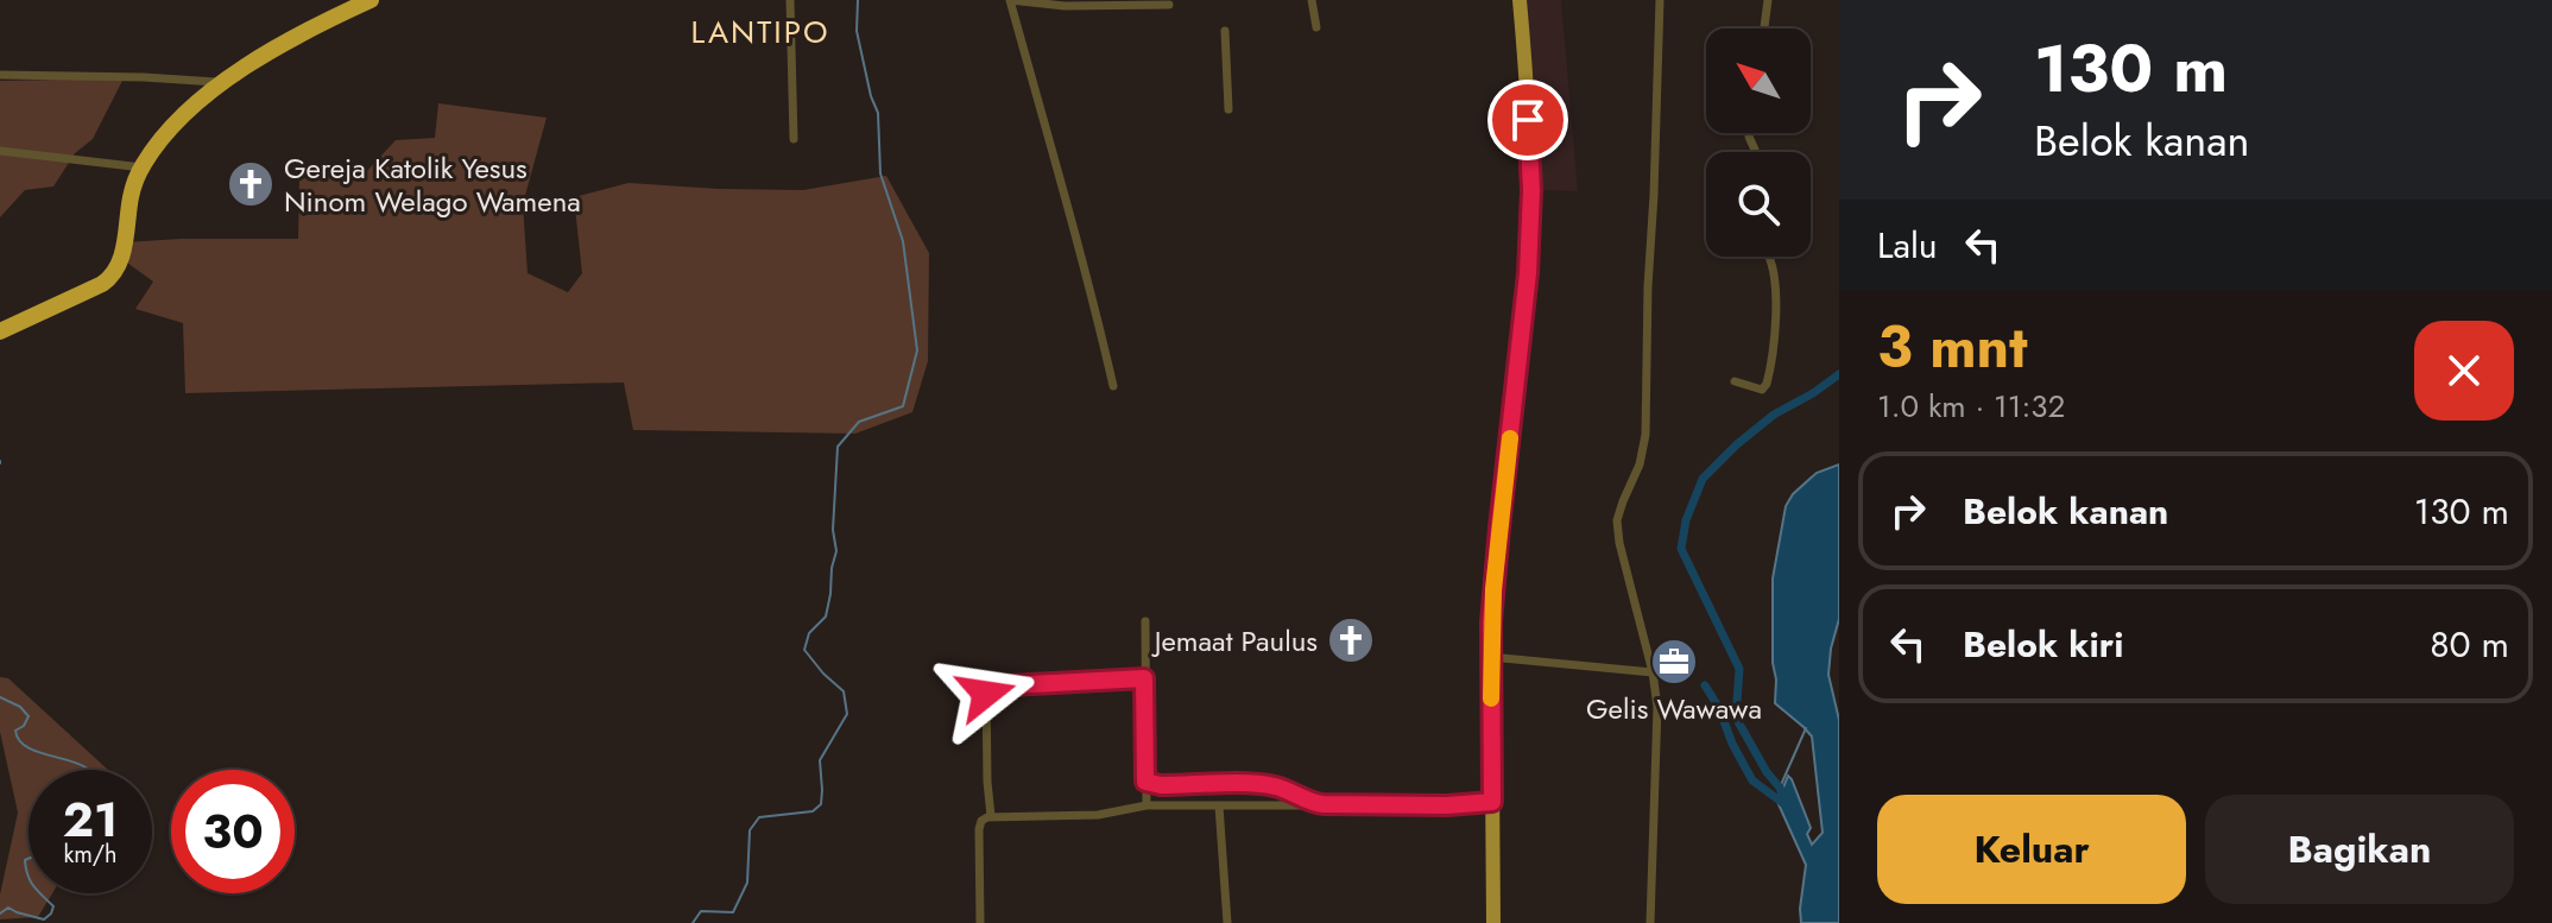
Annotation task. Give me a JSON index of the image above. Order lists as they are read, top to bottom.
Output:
{
  "districts": ["LANTIPO"],
  "places": {
    "church": ["Gereja Katolik Yesus Ninom Welago Wamena", "Jemaat Paulus"],
    "office": ["Gelis Wawawa"]
  },
  "north": "top left",
  "page": {
    "turn": ["130 m", "Belok kanan"],
    "then": "Lalu",
    "heading": ["3 mnt", "1.0 km · 11:32"],
    "list": [
      {
        "name": "Belok kanan",
        "value": "130 m"
      },
      {
        "name": "Belok kiri",
        "value": "80 m"
      }
    ],
    "speed": "21 km/h",
    "limit": "30",
    "buttons": ["Keluar", "Bagikan"]
  }
}
